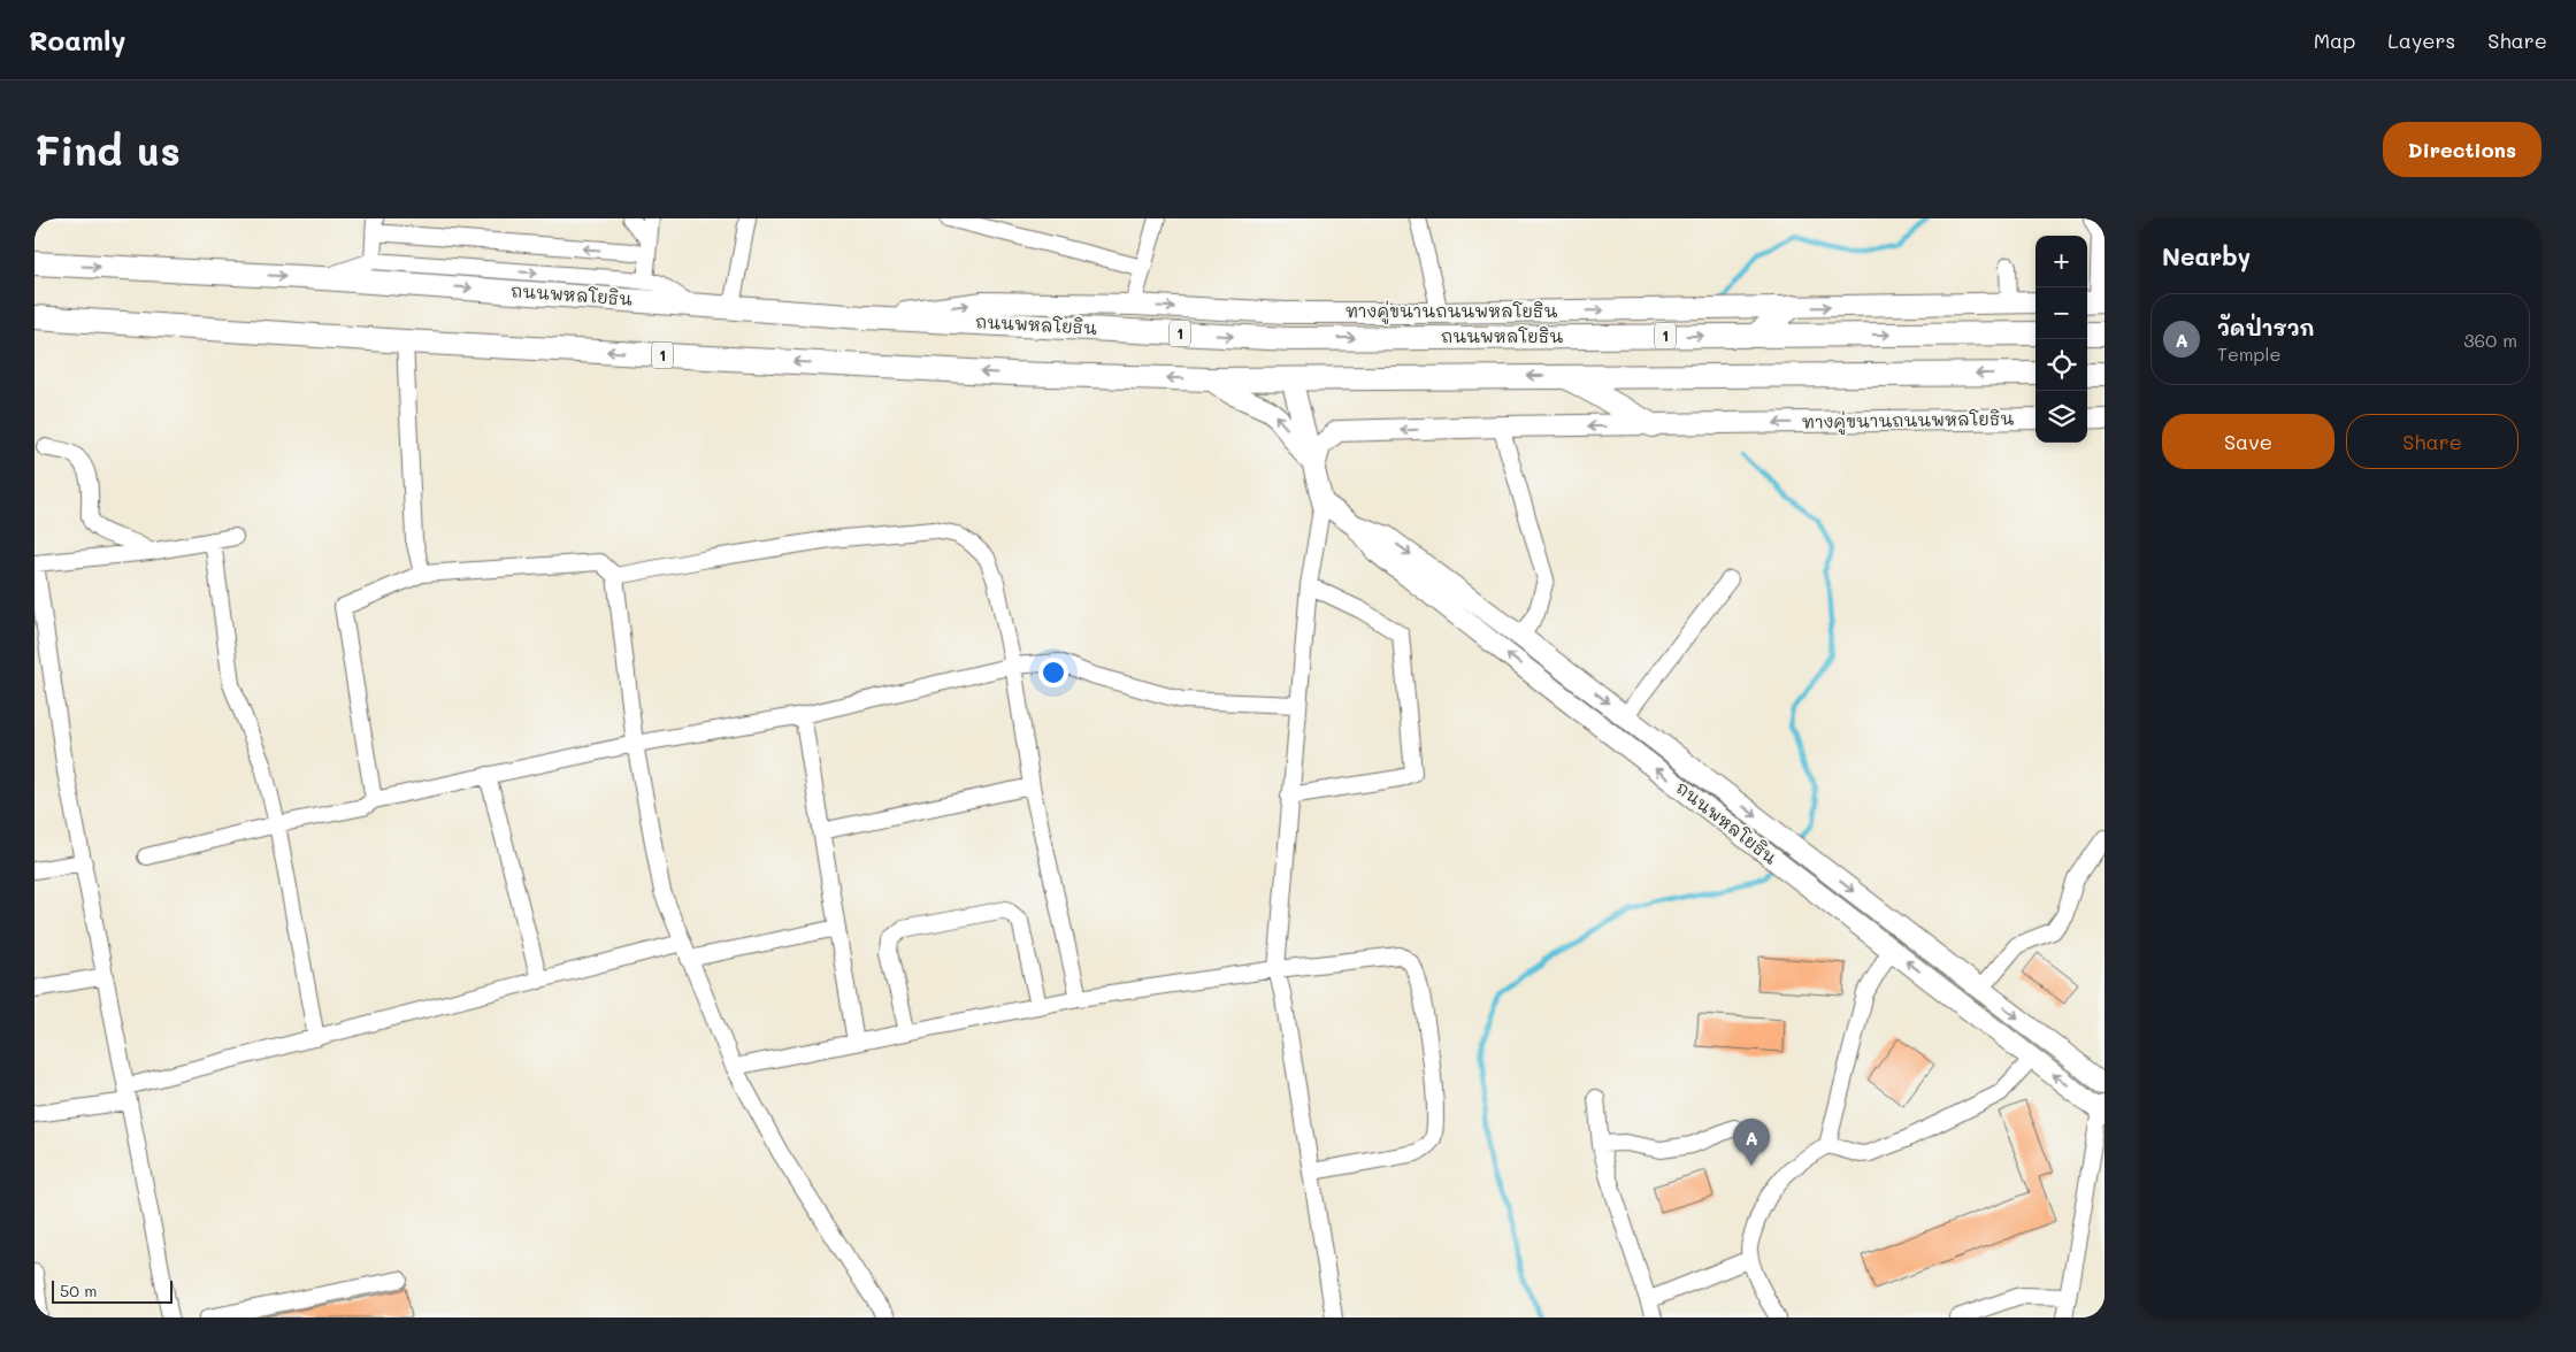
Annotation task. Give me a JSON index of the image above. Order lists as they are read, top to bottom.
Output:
{
  "streets": {
    "highway": ["ถนนพหลโยธิน", "1"],
    "main road": ["ทางคู่ขนานถนนพหลโยธิน"]
  },
  "crossings": [
    ["ถนนพหลโยธิน", "ทางคู่ขนานถนนพหลโยธิน"]
  ],
  "scale_bar": "50 m",
  "page": {
    "header": "Roamly",
    "nav": ["Map", "Layers", "Share"],
    "buttons": [
      "Directions",
      ["Save", "Share"]
    ],
    "title": "Find us",
    "heading": "Nearby",
    "map_buttons": ["+", "−"],
    "list": [
      {
        "mark": "A",
        "name": "วัดป่ารวก",
        "note": "Temple",
        "value": "360 m"
      }
    ],
    "pins": "A",
    "scale": "50 m"
  }
}
